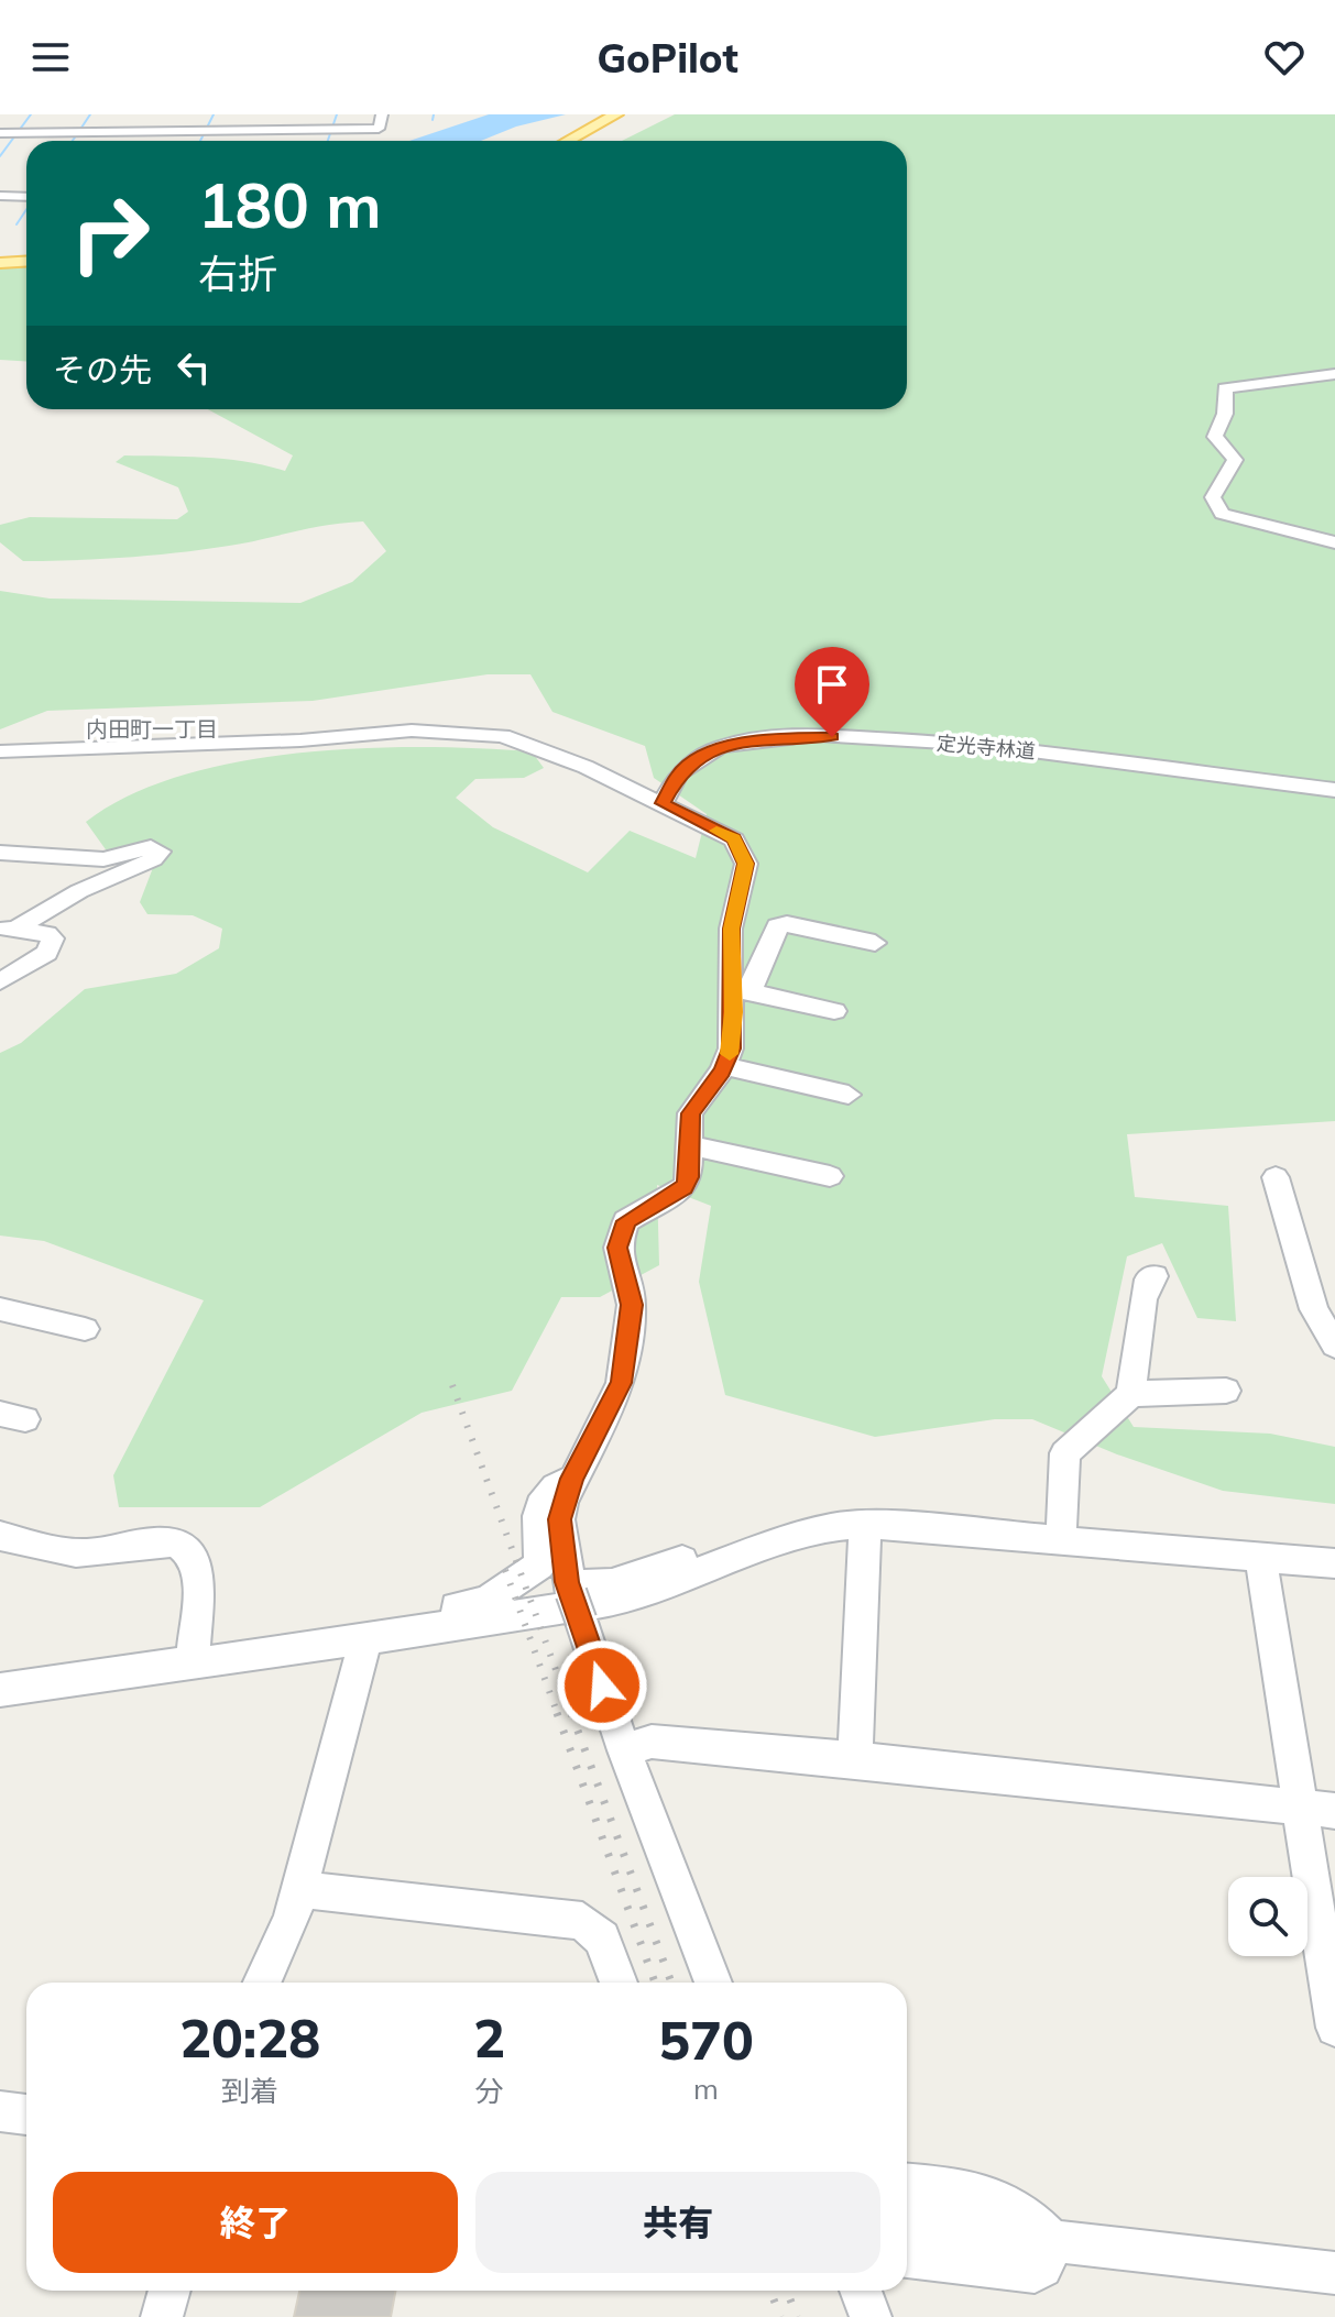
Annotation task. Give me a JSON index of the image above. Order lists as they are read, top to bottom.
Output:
{
  "streets": {
    "street": ["定光寺林道"]
  },
  "districts": ["内田町一丁目"],
  "page": {
    "header": "GoPilot",
    "turn": ["180 m", "右折"],
    "then": "その先",
    "eta": [
      "20:28",
      "到着",
      "2",
      "分",
      "570",
      "m"
    ],
    "buttons": ["終了", "共有"]
  }
}
